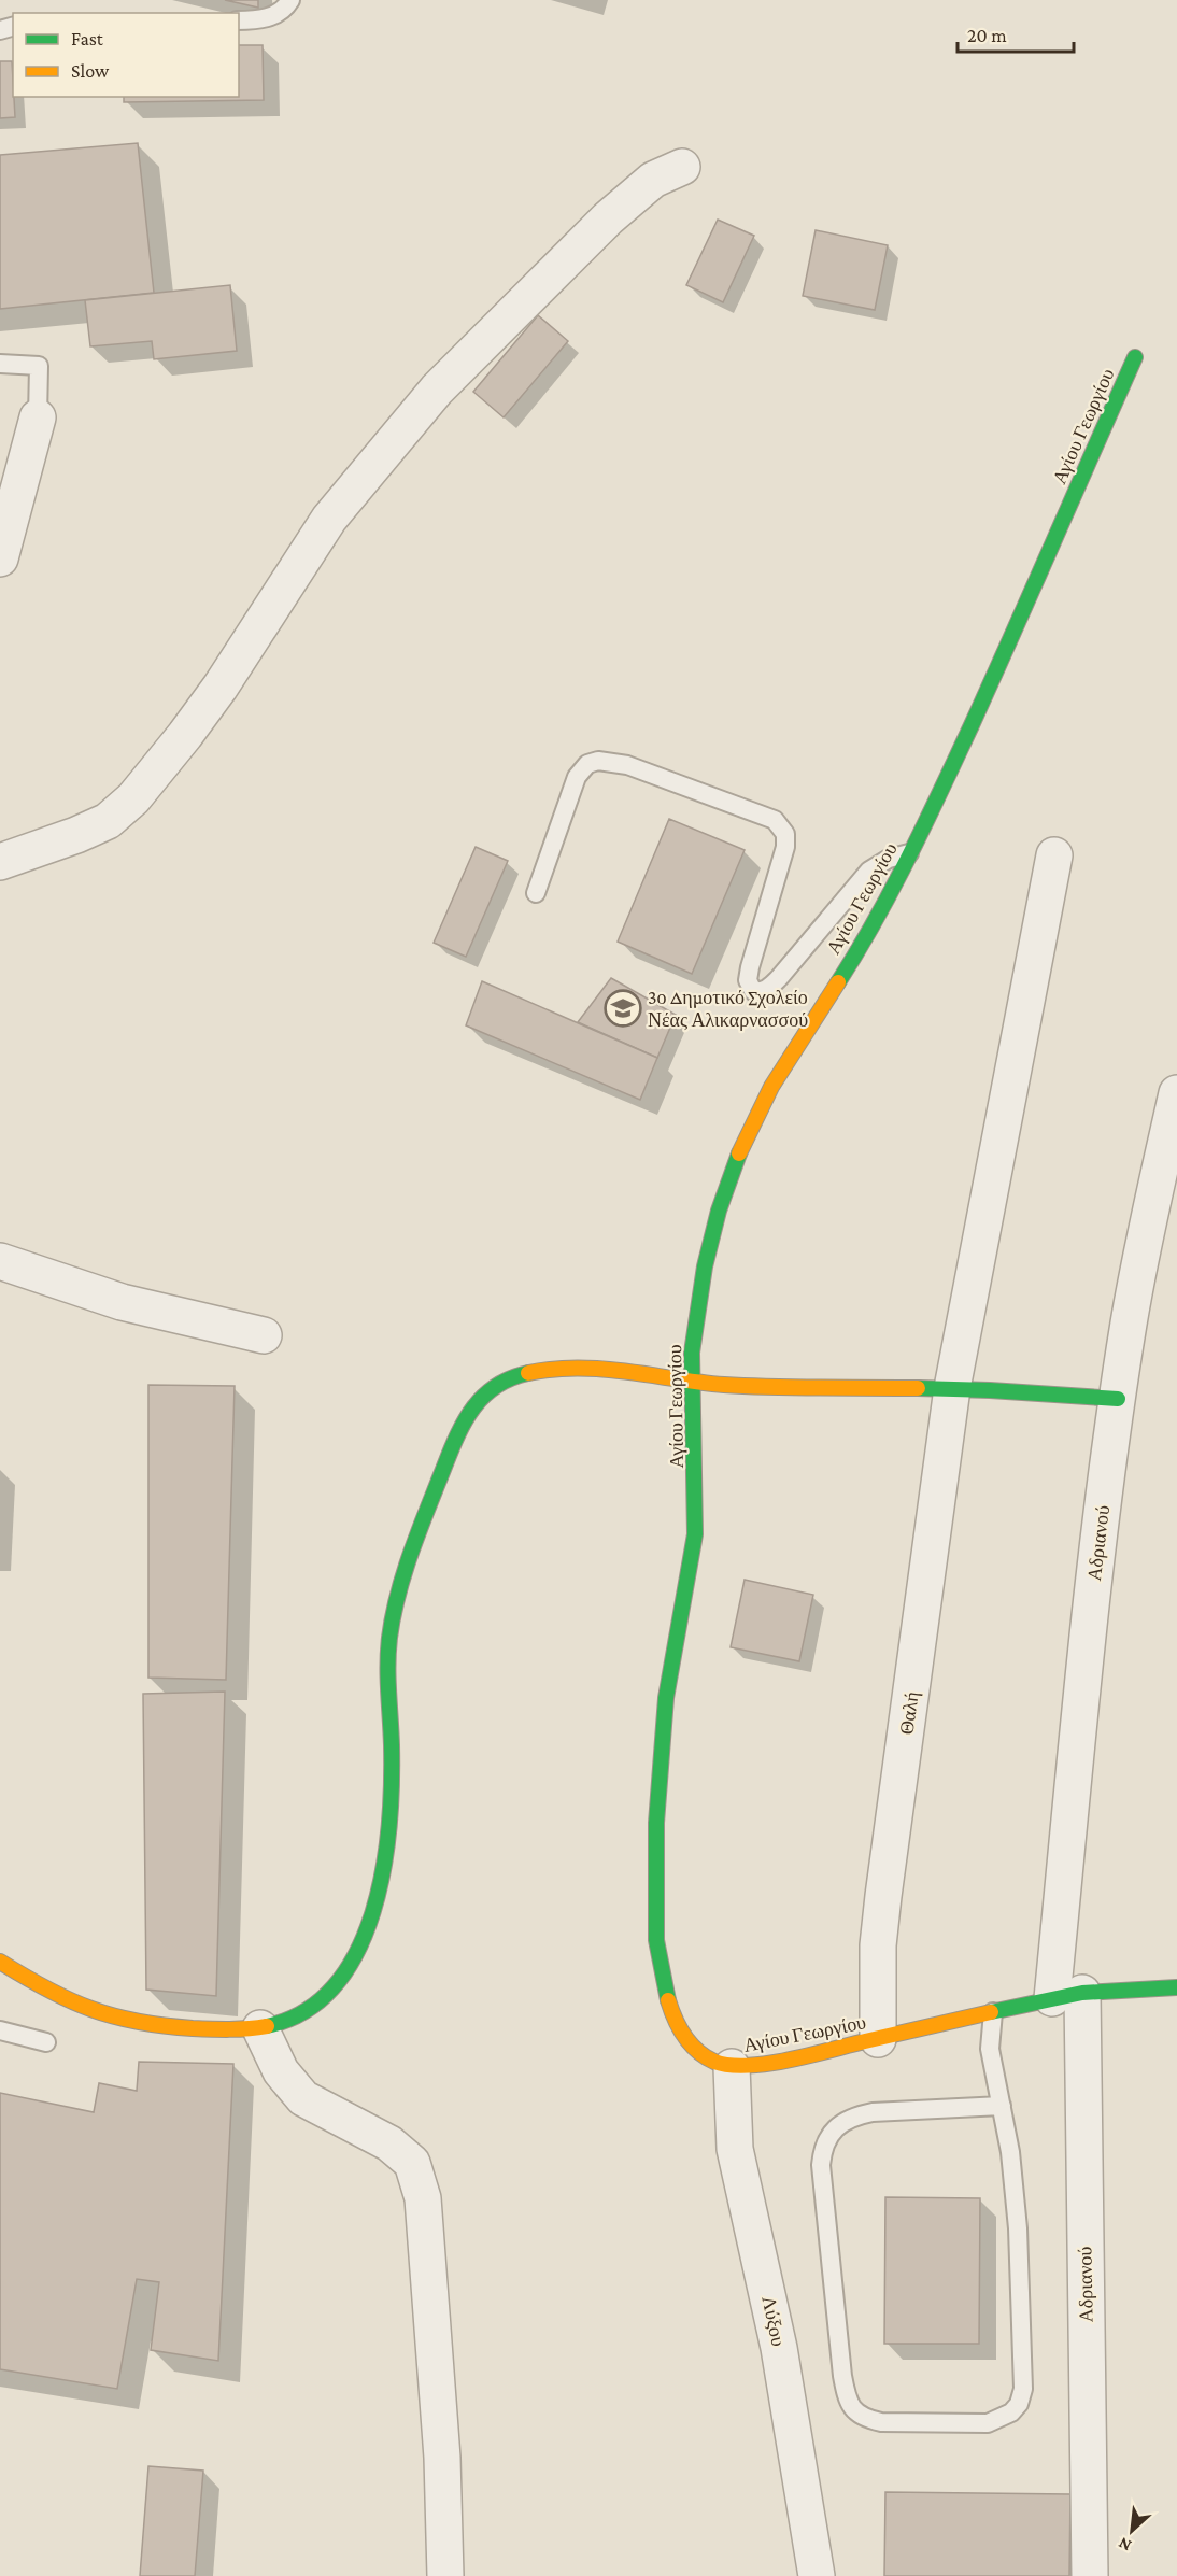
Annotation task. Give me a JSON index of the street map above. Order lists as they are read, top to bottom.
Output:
{
  "streets": {
    "street": [
      "Αγίου Γεωργίου",
      "Αδριανού",
      "Θαλή",
      "Λύξου"
    ]
  },
  "crossings": [
    ["Αγίου Γεωργίου", "Αδριανού"],
    ["Αγίου Γεωργίου", "Θαλή"],
    ["Αγίου Γεωργίου", "Λύξου"]
  ],
  "places": {
    "school or university": ["3ο Δημοτικό Σχολείο Νέας Αλικαρνασσού"]
  },
  "legend": ["Fast", "Slow"],
  "scale_bar": "20 m",
  "north": "bottom left"
}
